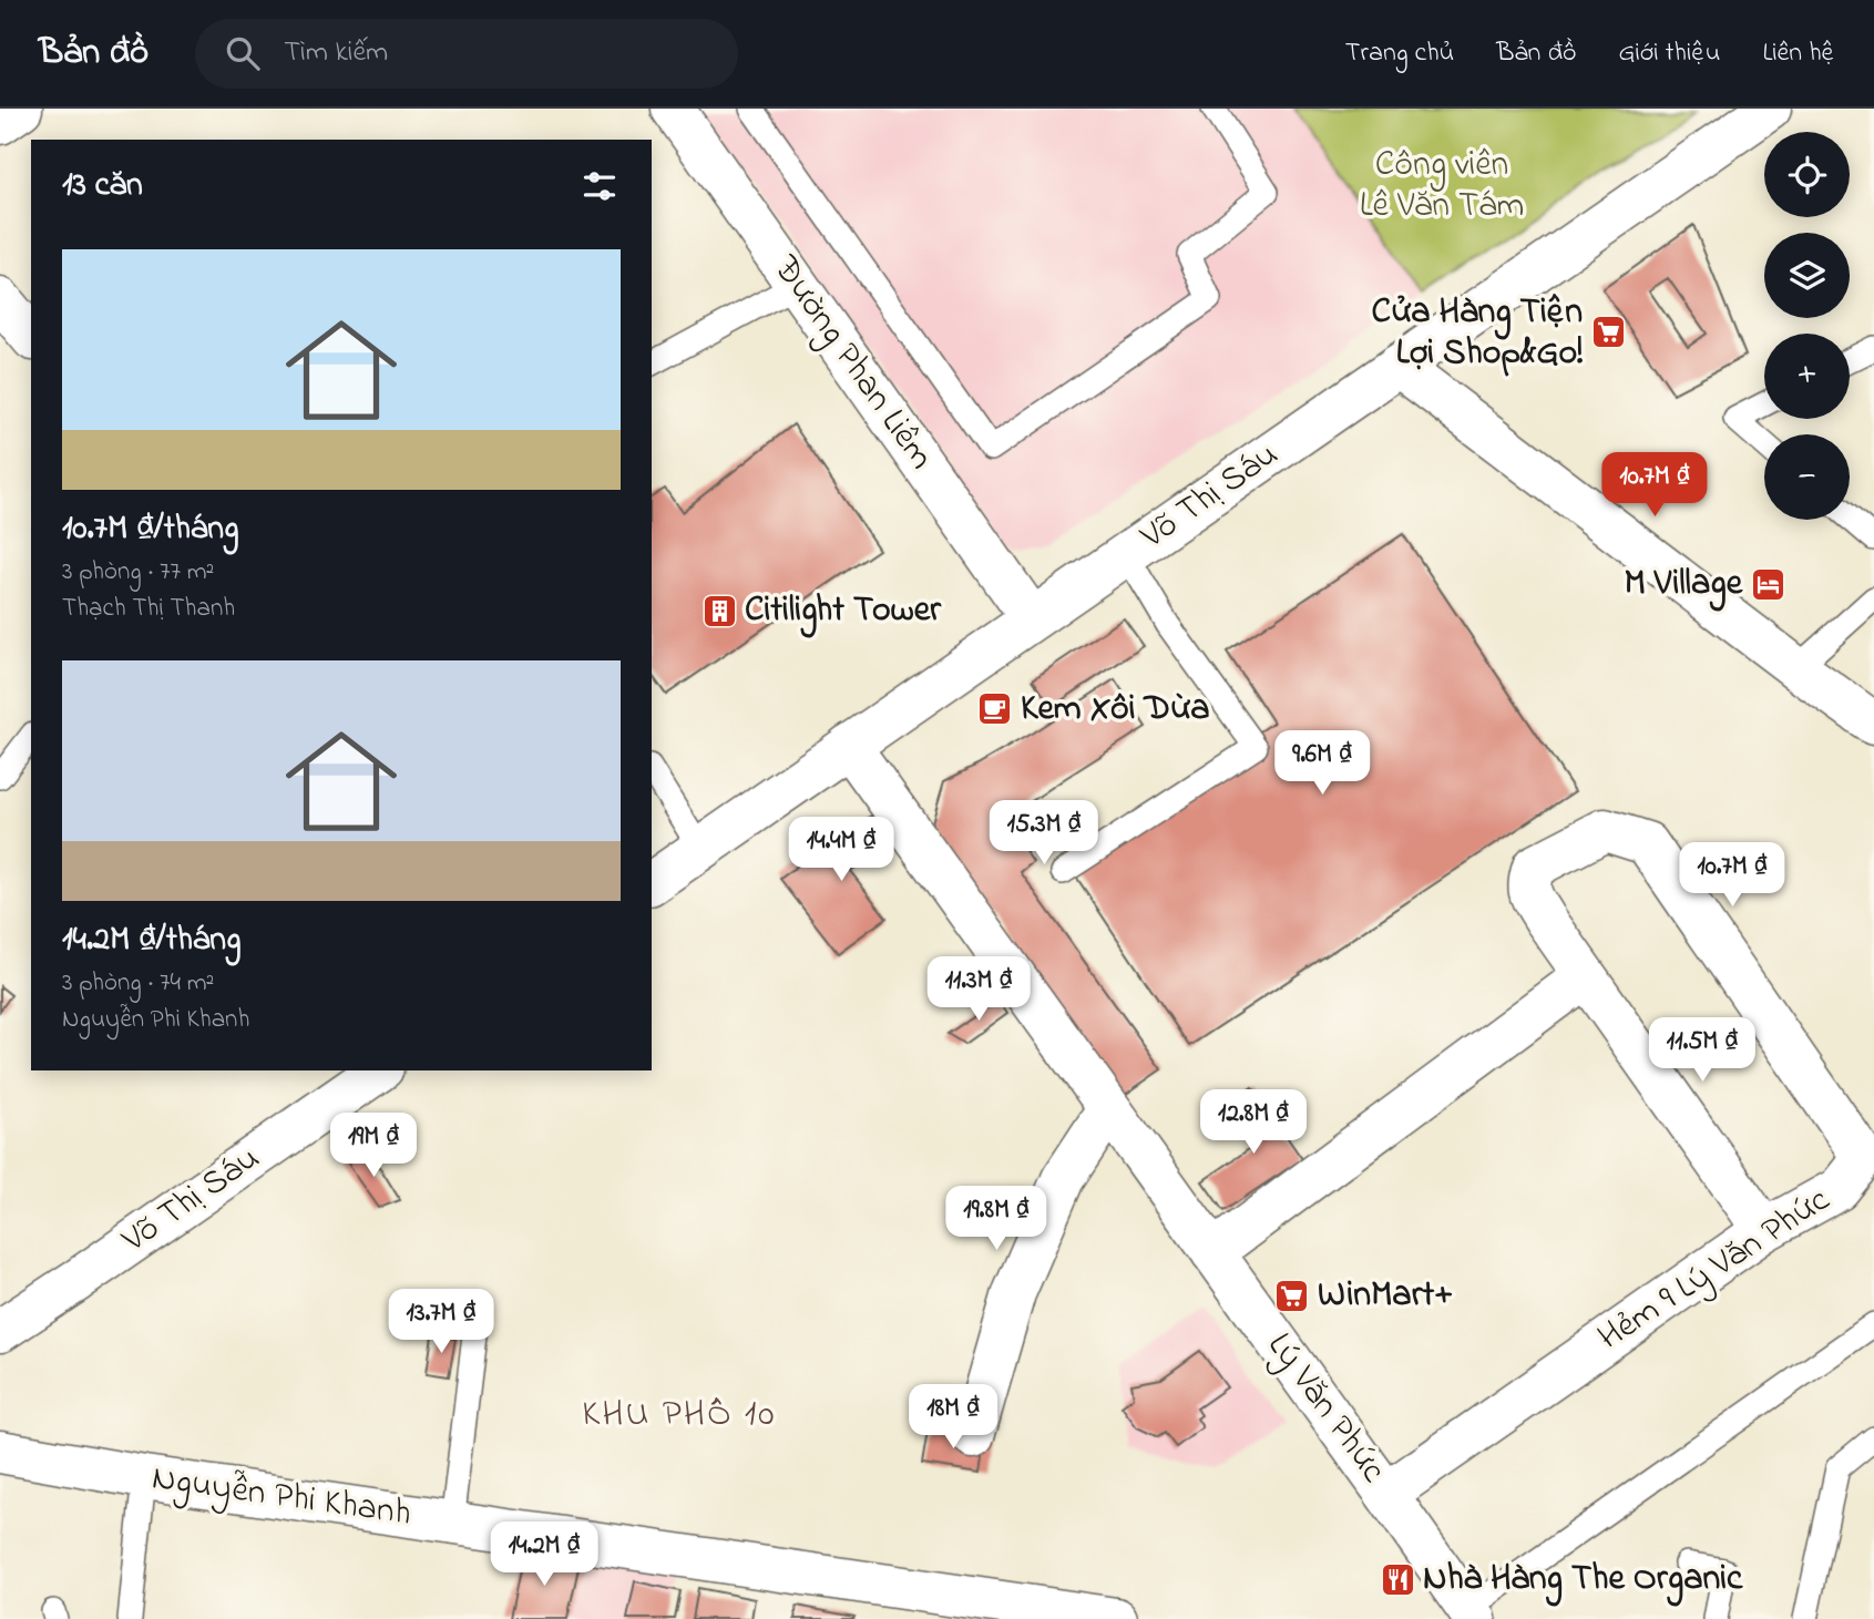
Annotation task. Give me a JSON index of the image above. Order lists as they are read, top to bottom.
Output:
{
  "streets": {
    "street": [
      "Đường Phan Liêm",
      "Võ Thị Sáu",
      "Hẻm 9 Lý Văn Phức",
      "Lý Văn Phức",
      "Nguyễn Phi Khanh"
    ]
  },
  "crossings": [
    ["Đường Phan Liêm", "Võ Thị Sáu"],
    ["Võ Thị Sáu", "Lý Văn Phức"],
    ["Hẻm 9 Lý Văn Phức", "Lý Văn Phức"]
  ],
  "districts": ["KHU PHỐ 10"],
  "parks": ["Công viên Lê Văn Tám"],
  "places": {
    "supermarket": ["Cửa Hàng Tiện Lợi Shop&Go!", "WinMart+"],
    "hotel": ["M Village"],
    "building": ["Citilight Tower"],
    "cafe": ["Kem Xôi Dừa"],
    "restaurant": ["Nhà Hàng The Organic"]
  },
  "page": {
    "header": "Bản đồ",
    "search": "Tìm kiếm",
    "nav": [
      "Trang chủ",
      "Bản đồ",
      "Giới thiệu",
      "Liên hệ"
    ],
    "map_buttons": ["+", "−"],
    "heading": "13 căn",
    "list": [
      {
        "name": "10.7M ₫/tháng",
        "note": "3 phòng · 77 m² · Thạch Thị Thanh"
      },
      {
        "name": "14.2M ₫/tháng",
        "note": "3 phòng · 74 m² · Nguyễn Phi Khanh"
      }
    ],
    "price": [
      "10.7M ₫",
      "9.6M ₫",
      "15.3M ₫",
      "14.4M ₫",
      "10.7M ₫",
      "11.3M ₫",
      "11.5M ₫",
      "12.8M ₫",
      "19M ₫",
      "19.8M ₫",
      "13.7M ₫",
      "18M ₫",
      "14.2M ₫"
    ]
  }
}
